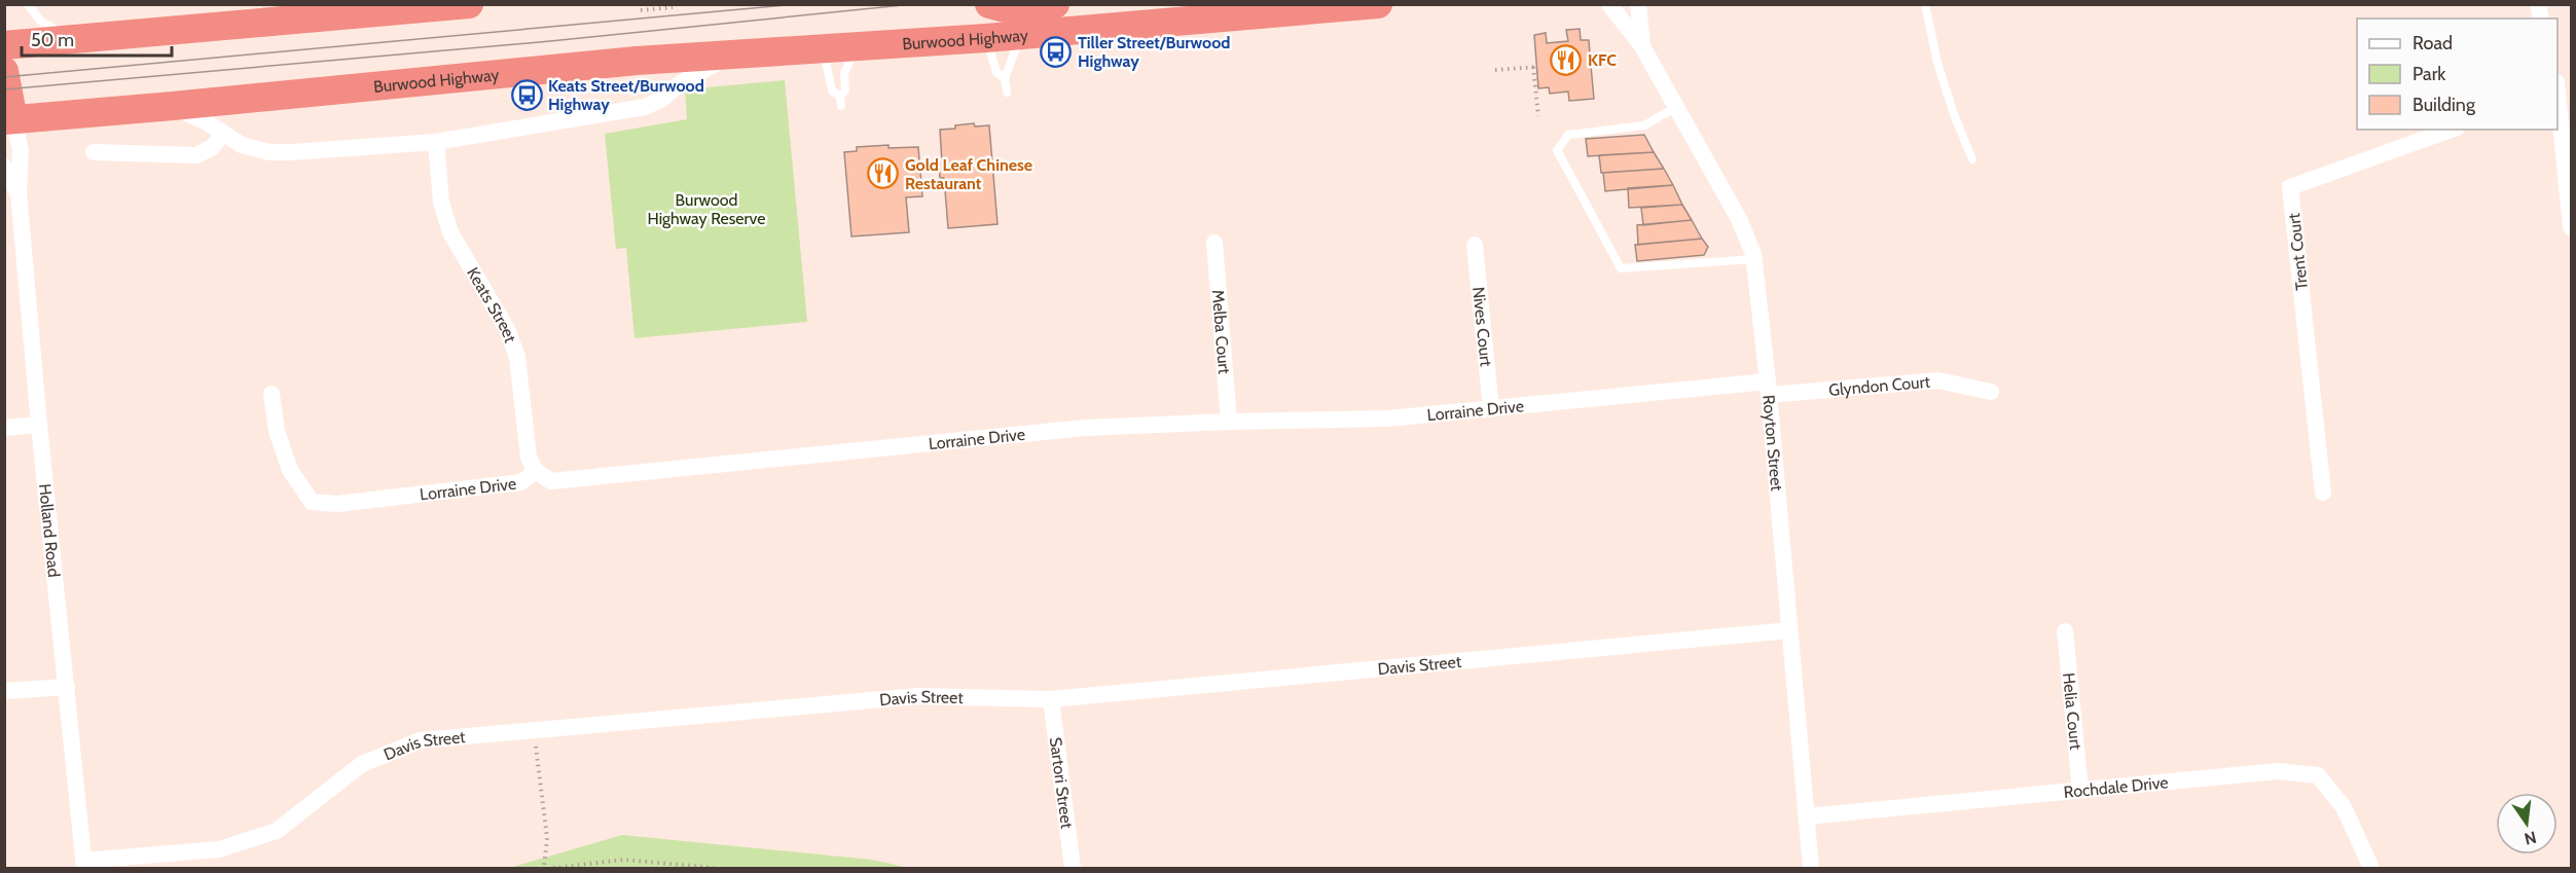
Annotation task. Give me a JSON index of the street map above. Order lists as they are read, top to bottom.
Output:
{
  "streets": {
    "highway": ["Burwood Highway"],
    "street": [
      "Trent Court",
      "Keats Street",
      "Nives Court",
      "Melba Court",
      "Glyndon Court",
      "Lorraine Drive",
      "Royton Street",
      "Holland Road",
      "Davis Street",
      "Helia Court",
      "Sartori Street",
      "Rochdale Drive"
    ]
  },
  "crossings": [
    ["Burwood Highway", "Keats Street"],
    ["Burwood Highway", "Holland Road"],
    ["Keats Street", "Lorraine Drive"],
    ["Nives Court", "Lorraine Drive"],
    ["Melba Court", "Lorraine Drive"],
    ["Glyndon Court", "Lorraine Drive"],
    ["Glyndon Court", "Royton Street"],
    ["Lorraine Drive", "Royton Street"],
    ["Royton Street", "Davis Street"],
    ["Royton Street", "Rochdale Drive"],
    ["Holland Road", "Davis Street"],
    ["Davis Street", "Sartori Street"],
    ["Helia Court", "Rochdale Drive"]
  ],
  "parks": ["Burwood Highway Reserve"],
  "places": {
    "bus stop": ["Tiller Street/Burwood Highway", "Keats Street/Burwood Highway"],
    "restaurant": ["KFC", "Gold Leaf Chinese Restaurant"]
  },
  "legend": ["Road", "Park", "Building"],
  "scale_bar": "50 m",
  "north": "bottom"
}
